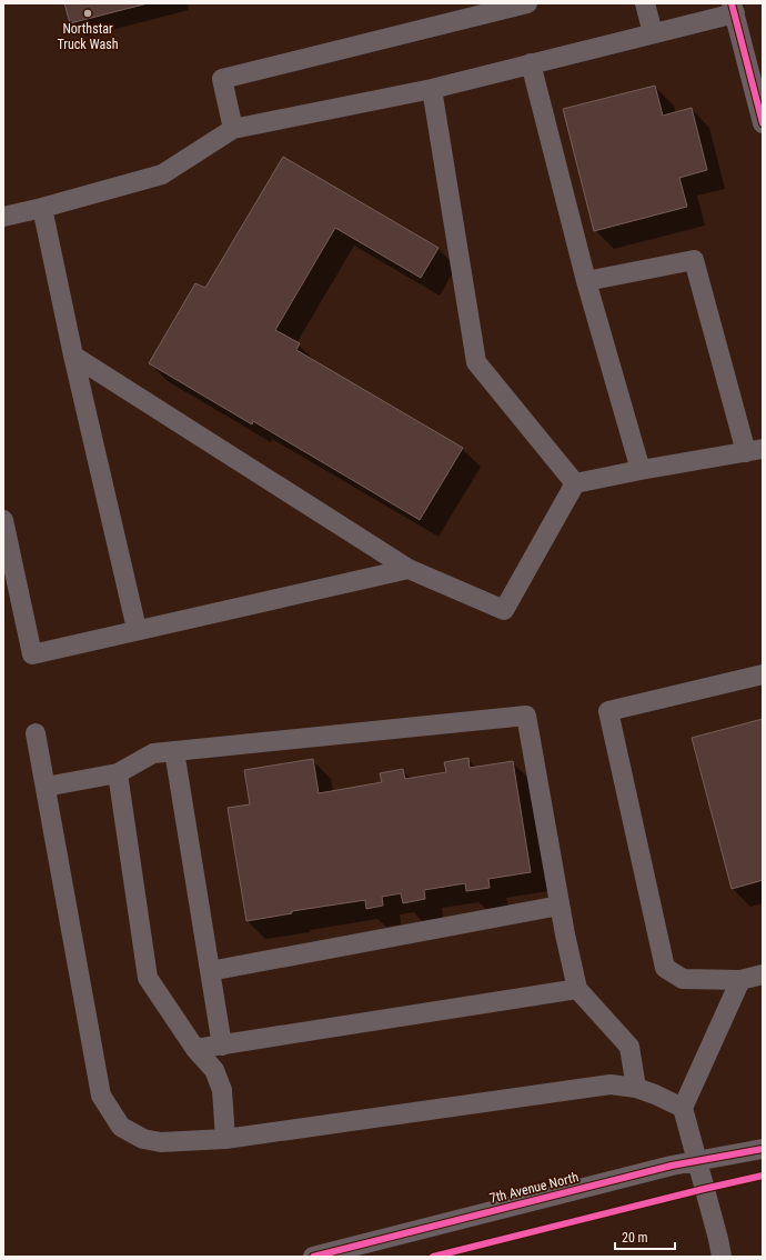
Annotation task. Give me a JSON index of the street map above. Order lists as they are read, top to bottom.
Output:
{
  "streets": {
    "street": ["7th Avenue North"]
  },
  "places": ["Northstar Truck Wash"],
  "scale_bar": "20 m"
}
